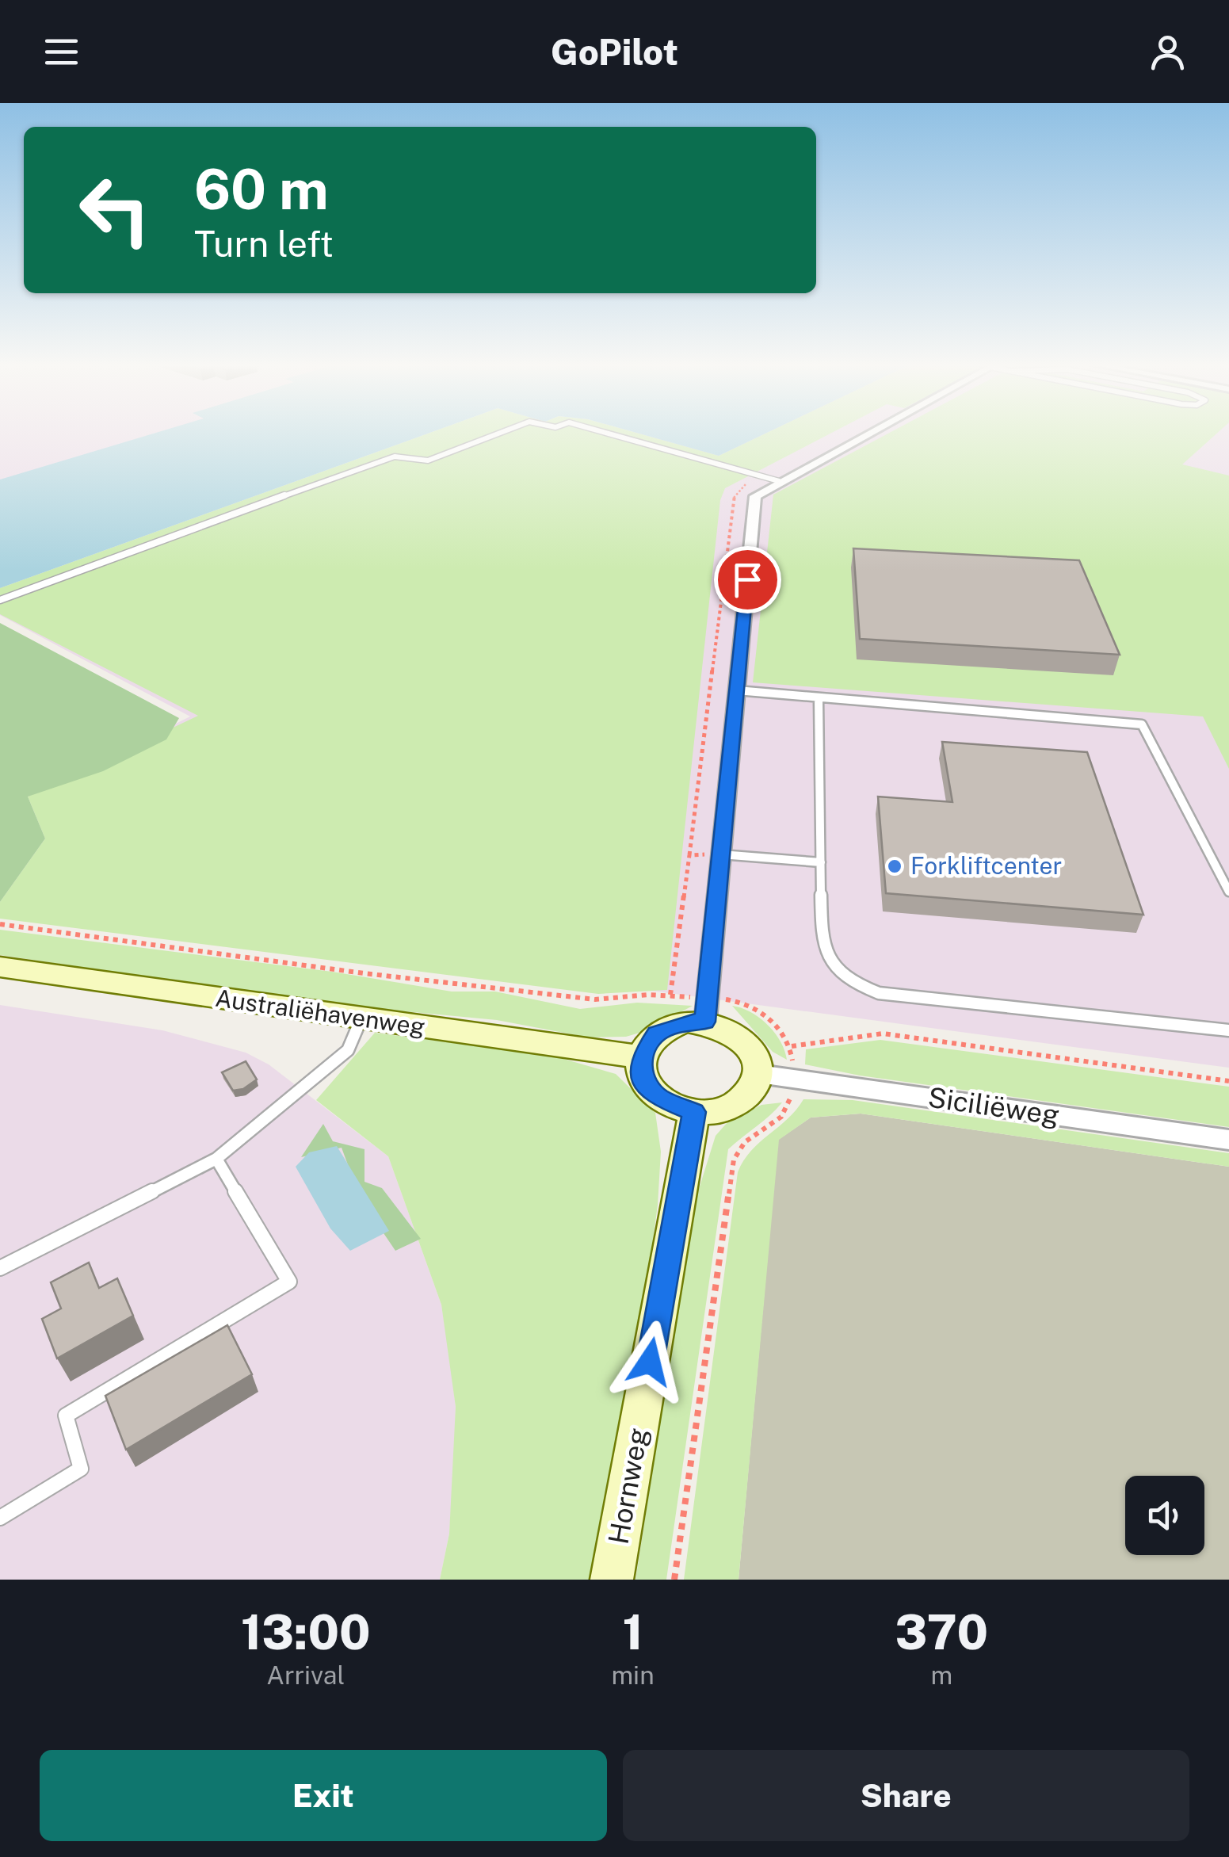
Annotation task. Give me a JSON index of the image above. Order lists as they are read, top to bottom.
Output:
{
  "streets": {
    "street": ["Australiëhavenweg", "Siciliëweg", "Hornweg"]
  },
  "crossings": [
    ["Australiëhavenweg", "Siciliëweg"],
    ["Australiëhavenweg", "Hornweg"],
    ["Siciliëweg", "Hornweg"]
  ],
  "places": ["Forkliftcenter"],
  "page": {
    "header": "GoPilot",
    "turn": ["60 m", "Turn left"],
    "eta": [
      "13:00",
      "Arrival",
      "1",
      "min",
      "370",
      "m"
    ],
    "buttons": ["Exit", "Share"]
  }
}
